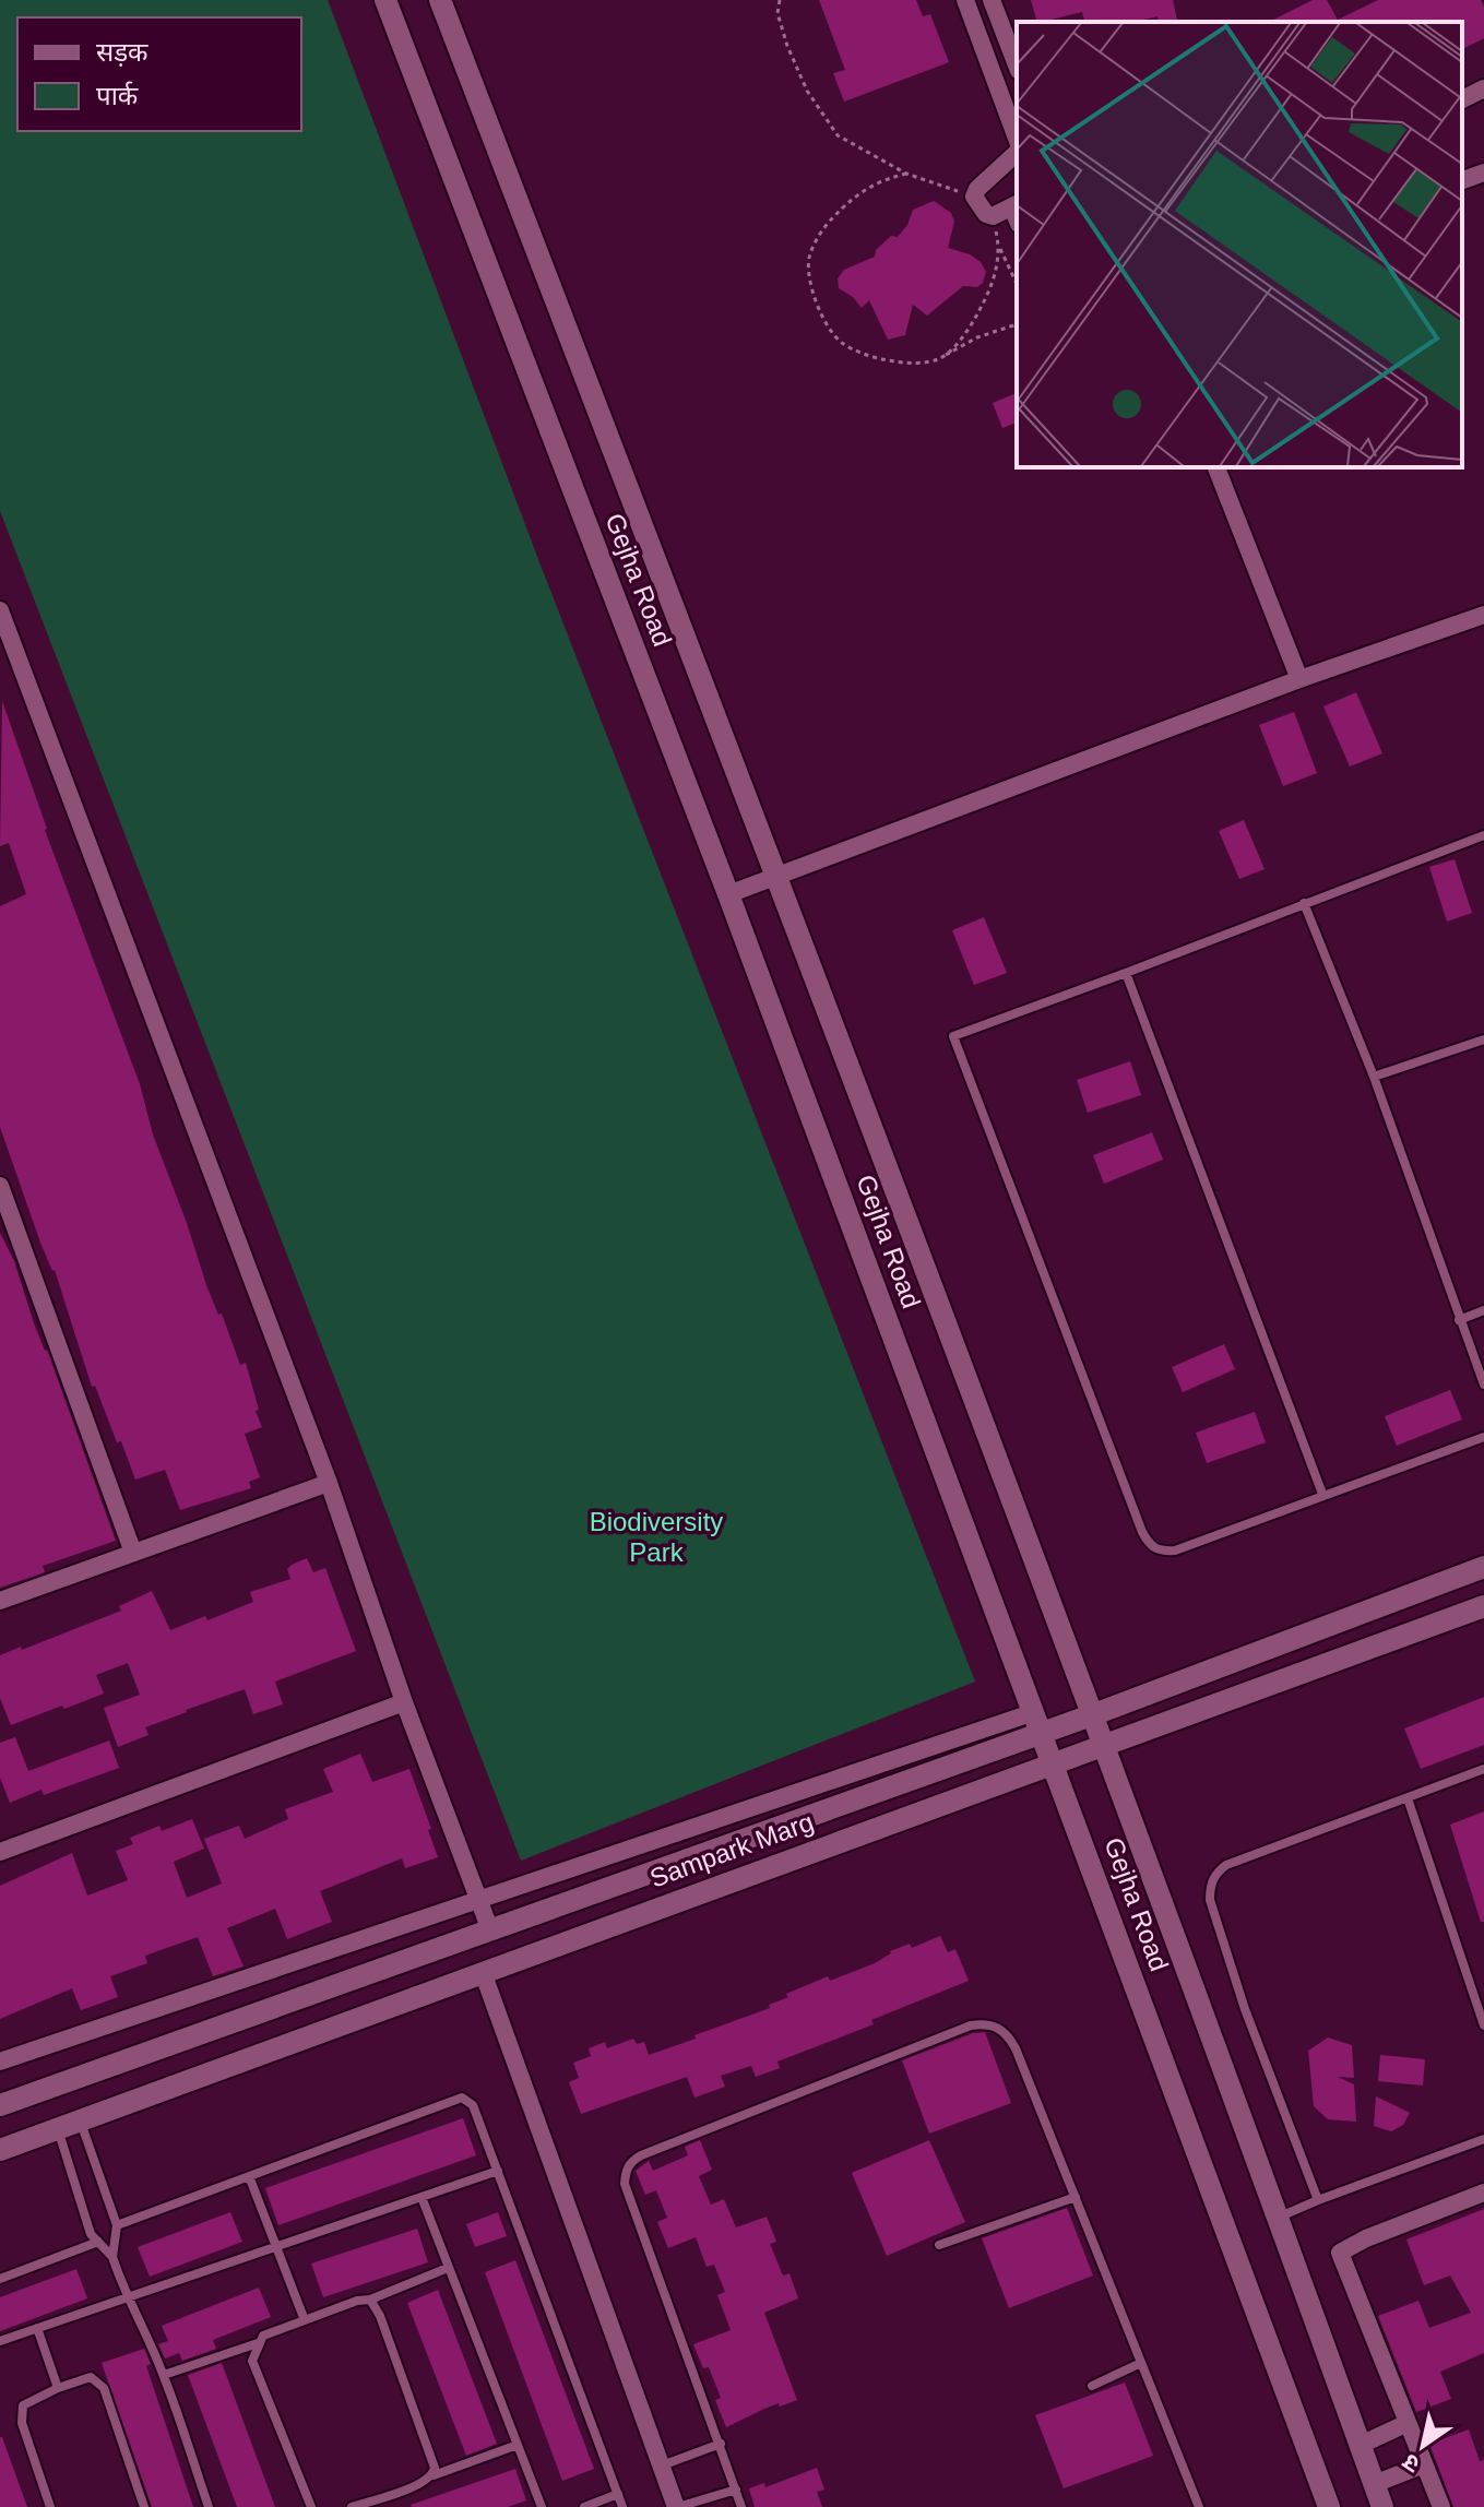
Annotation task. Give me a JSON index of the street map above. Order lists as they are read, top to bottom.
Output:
{
  "streets": {
    "street": ["Gejha Road", "Sampark Marg"]
  },
  "crossings": [
    ["Gejha Road", "Sampark Marg"]
  ],
  "parks": ["Biodiversity Park"],
  "legend": ["सड़क", "पार्क"],
  "north": "bottom left"
}
